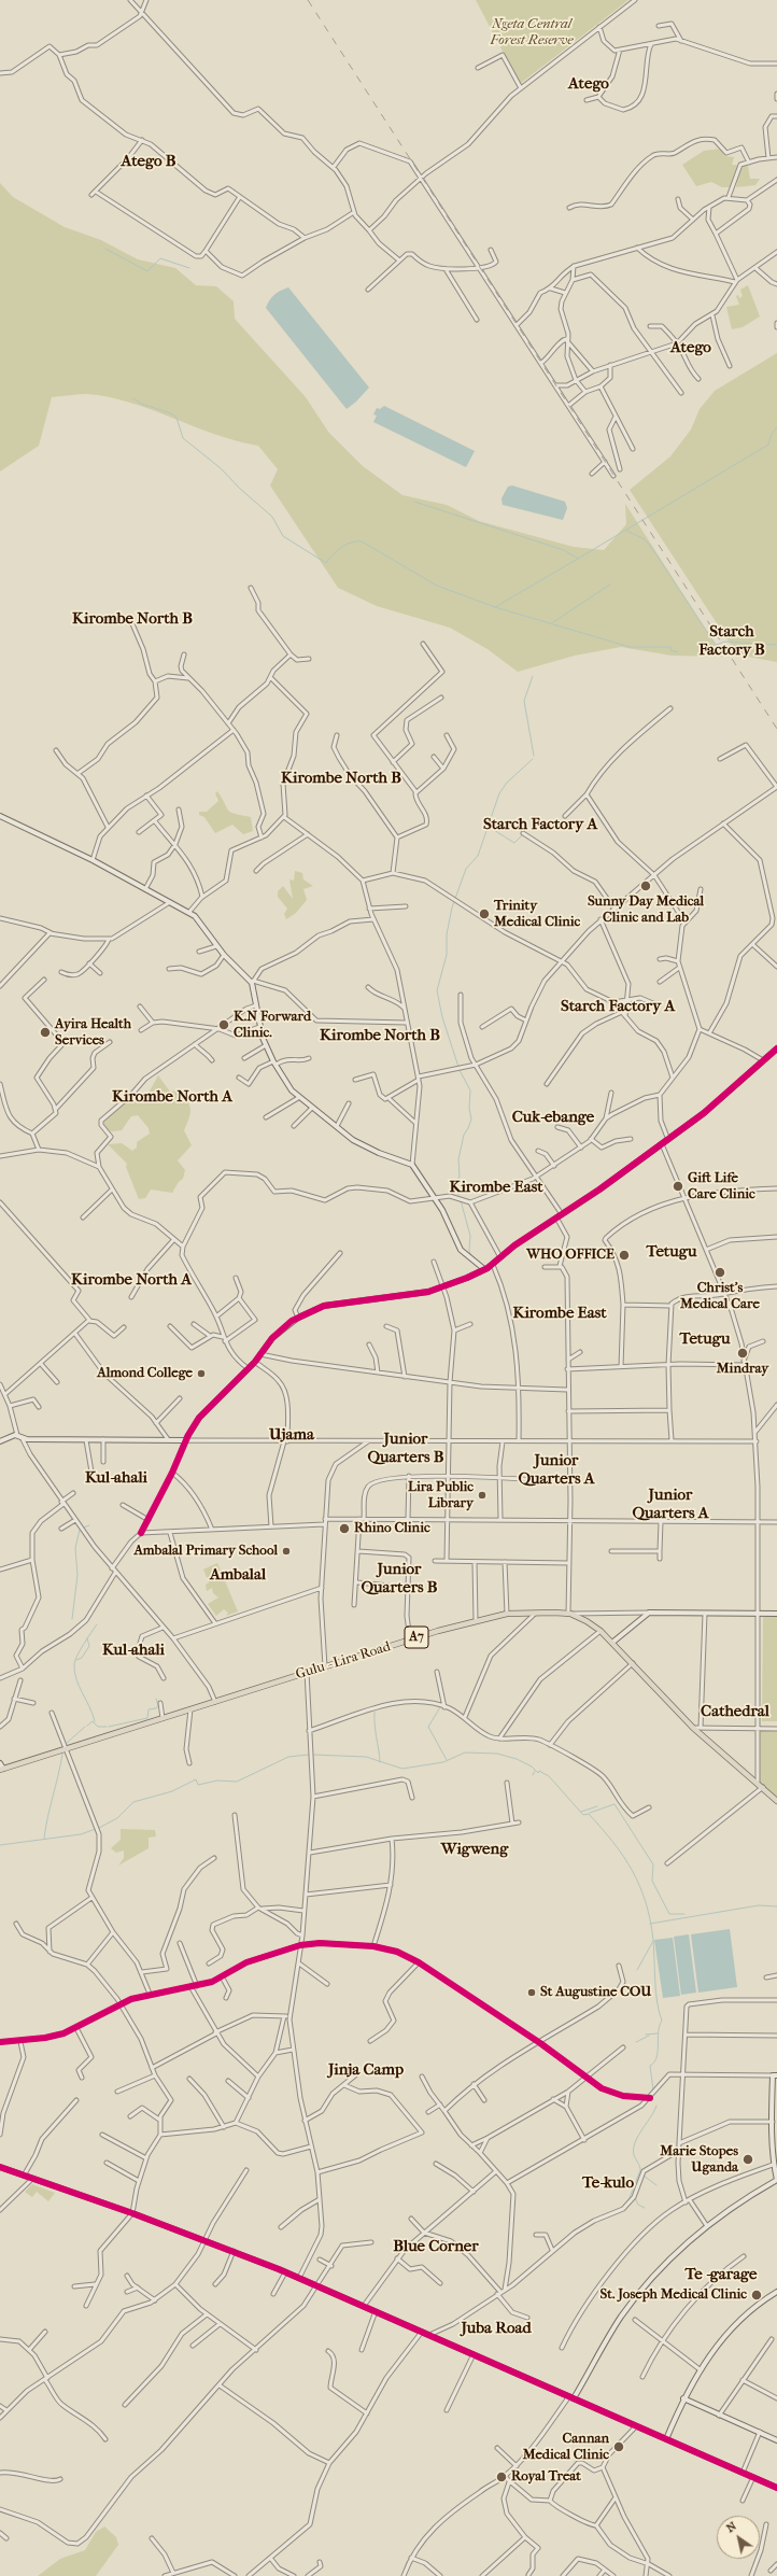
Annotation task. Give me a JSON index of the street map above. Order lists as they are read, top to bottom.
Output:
{
  "streets": {
    "main road": ["A7", "Gulu - Lira Road"]
  },
  "districts": [
    "Atego",
    "Atego B",
    "Atego",
    "Kirombe North B",
    "Starch Factory B",
    "Kirombe North B",
    "Starch Factory A",
    "Starch Factory A",
    "Kirombe North B",
    "Kirombe North A",
    "Cuk-ebange",
    "Kirombe East",
    "Tetugu",
    "Kirombe North A",
    "Kirombe East",
    "Tetugu",
    "Ujama",
    "Junior Quarters B",
    "Junior Quarters A",
    "Kul-ahali",
    "Junior Quarters A",
    "Junior Quarters B",
    "Ambalal",
    "Kul-ahali",
    "Cathedral",
    "Wigweng",
    "Jinja Camp",
    "Te-kulo",
    "Blue Corner",
    "Te -garage",
    "Juba Road"
  ],
  "parks": ["Ngeta Central Forest Reserve"],
  "places": [
    "Sunny Day Medical Clinic and Lab",
    "Trinity Medical Clinic",
    "K.N Forward Clinic.",
    "Ayira Health Services",
    "Gift Life Care Clinic",
    "WHO OFFICE",
    "Christ's Medical Care",
    "Mindray",
    "Almond College",
    "Lira Public Library",
    "Rhino Clinic",
    "Ambalal Primary School",
    "St Augustine COU",
    "Marie Stopes Uganda",
    "St. Joseph Medical Clinic",
    "Cannan Medical Clinic",
    "Royal Treat"
  ],
  "north": "top left"
}
